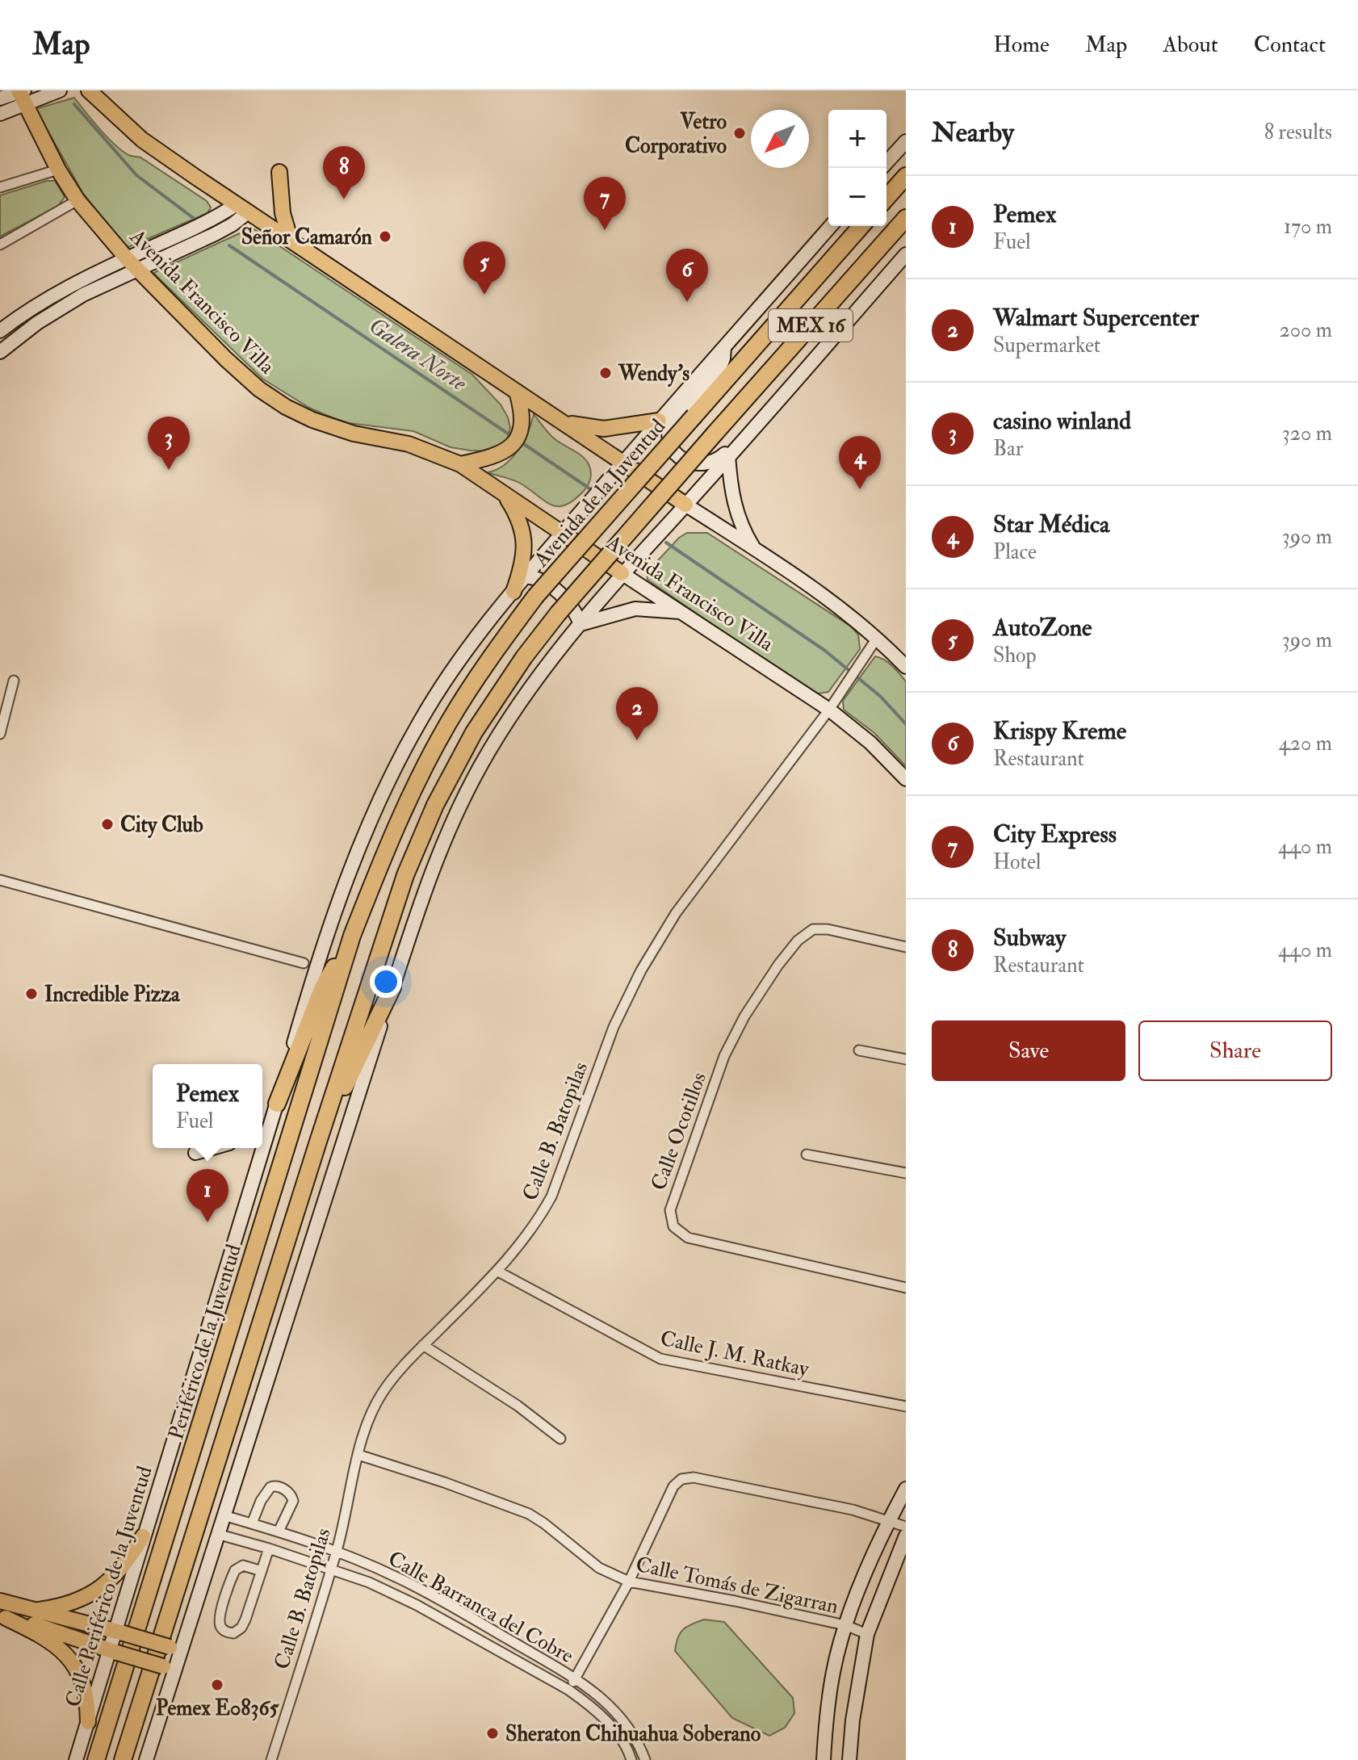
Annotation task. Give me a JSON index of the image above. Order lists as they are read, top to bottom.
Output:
{
  "streets": {
    "highway": ["MEX 16", "Avenida de la Juventud", "Periférico de la Juventud"],
    "main road": ["Avenida Francisco Villa", "Calle Periférico de la Juventud"],
    "street": [
      "Calle B. Batopilas",
      "Calle Ocotillos",
      "Calle J. M. Ratkay",
      "Calle Tomás de Zigarran",
      "Calle Barranca del Cobre"
    ]
  },
  "crossings": [
    ["Avenida Francisco Villa", "Calle B. Batopilas"],
    ["Avenida Francisco Villa", "Calle Periférico de la Juventud"],
    ["Avenida de la Juventud", "Periférico de la Juventud"],
    ["Calle B. Batopilas", "Calle J. M. Ratkay"],
    ["Calle B. Batopilas", "Calle Tomás de Zigarran"],
    ["Calle B. Batopilas", "Calle Barranca del Cobre"]
  ],
  "water": ["Galera Norte"],
  "places": [
    "Vetro Corporativo",
    "Señor Camarón",
    "Wendy's",
    "City Club",
    "Incredible Pizza",
    "Pemex E08365",
    "Sheraton Chihuahua Soberano"
  ],
  "north": "bottom left",
  "page": {
    "header": "Map",
    "nav": [
      "Home",
      "Map",
      "About",
      "Contact"
    ],
    "heading": ["Nearby", "8 results"],
    "map_buttons": ["+", "−"],
    "pins": [
      "8",
      "7",
      "5",
      "6",
      "3",
      "4",
      "2",
      "1"
    ],
    "list": [
      {
        "mark": "1",
        "name": "Pemex",
        "note": "Fuel",
        "value": "170 m"
      },
      {
        "mark": "2",
        "name": "Walmart Supercenter",
        "note": "Supermarket",
        "value": "200 m"
      },
      {
        "mark": "3",
        "name": "casino winland",
        "note": "Bar",
        "value": "320 m"
      },
      {
        "mark": "4",
        "name": "Star Médica",
        "note": "Place",
        "value": "390 m"
      },
      {
        "mark": "5",
        "name": "AutoZone",
        "note": "Shop",
        "value": "390 m"
      },
      {
        "mark": "6",
        "name": "Krispy Kreme",
        "note": "Restaurant",
        "value": "420 m"
      },
      {
        "mark": "7",
        "name": "City Express",
        "note": "Hotel",
        "value": "440 m"
      },
      {
        "mark": "8",
        "name": "Subway",
        "note": "Restaurant",
        "value": "440 m"
      }
    ],
    "buttons": ["Save", "Share"],
    "popup": ["Pemex", "Fuel"]
  }
}
